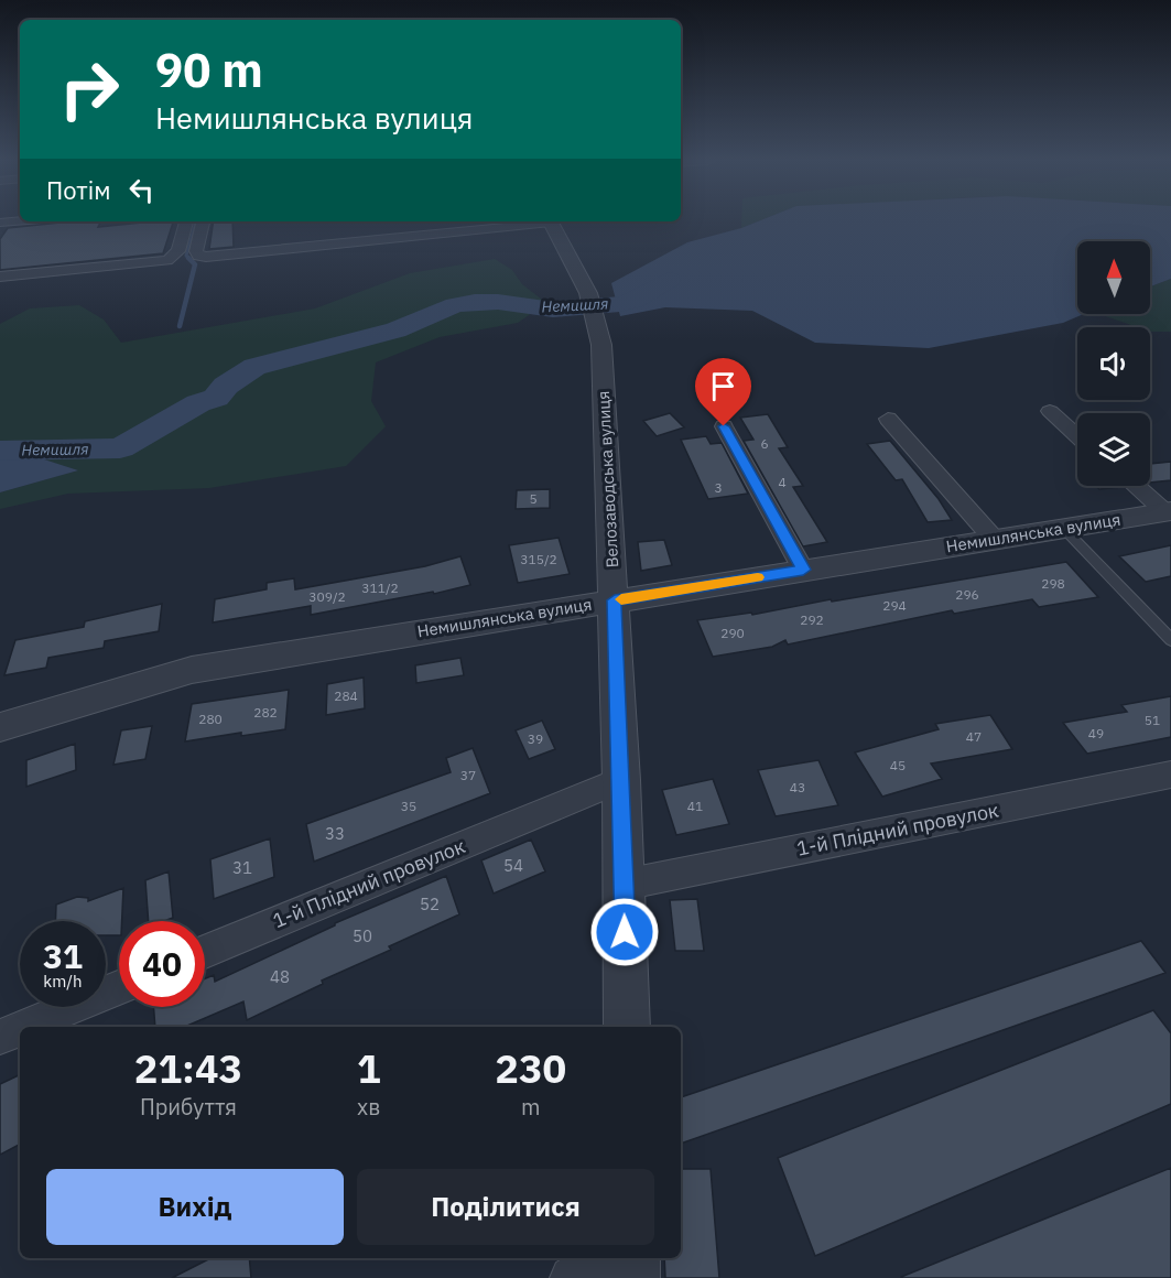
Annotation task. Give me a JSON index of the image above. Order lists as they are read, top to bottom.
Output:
{
  "streets": {
    "street": ["Велозаводська вулиця", "Немишлянська вулиця", "1-й Плідний провулок"]
  },
  "crossings": [
    ["Велозаводська вулиця", "Немишлянська вулиця"],
    ["Велозаводська вулиця", "1-й Плідний провулок"]
  ],
  "water": ["Немишля"],
  "house_numbers": [
    "6",
    "4",
    "3",
    "5",
    "315/2",
    "298",
    "311/2",
    "296",
    "309/2",
    "294",
    "292",
    "290",
    "284",
    "282",
    "280",
    "51",
    "49",
    "47",
    "39",
    "45",
    "37",
    "43",
    "35",
    "41",
    "33",
    "54",
    "31",
    "52",
    "50",
    "48"
  ],
  "north": "top",
  "page": {
    "turn": ["90 m", "Немишлянська вулиця"],
    "then": "Потім",
    "speed": "31 km/h",
    "limit": "40",
    "eta": [
      "21:43",
      "Прибуття",
      "1",
      "хв",
      "230",
      "m"
    ],
    "buttons": ["Вихід", "Поділитися"]
  }
}
